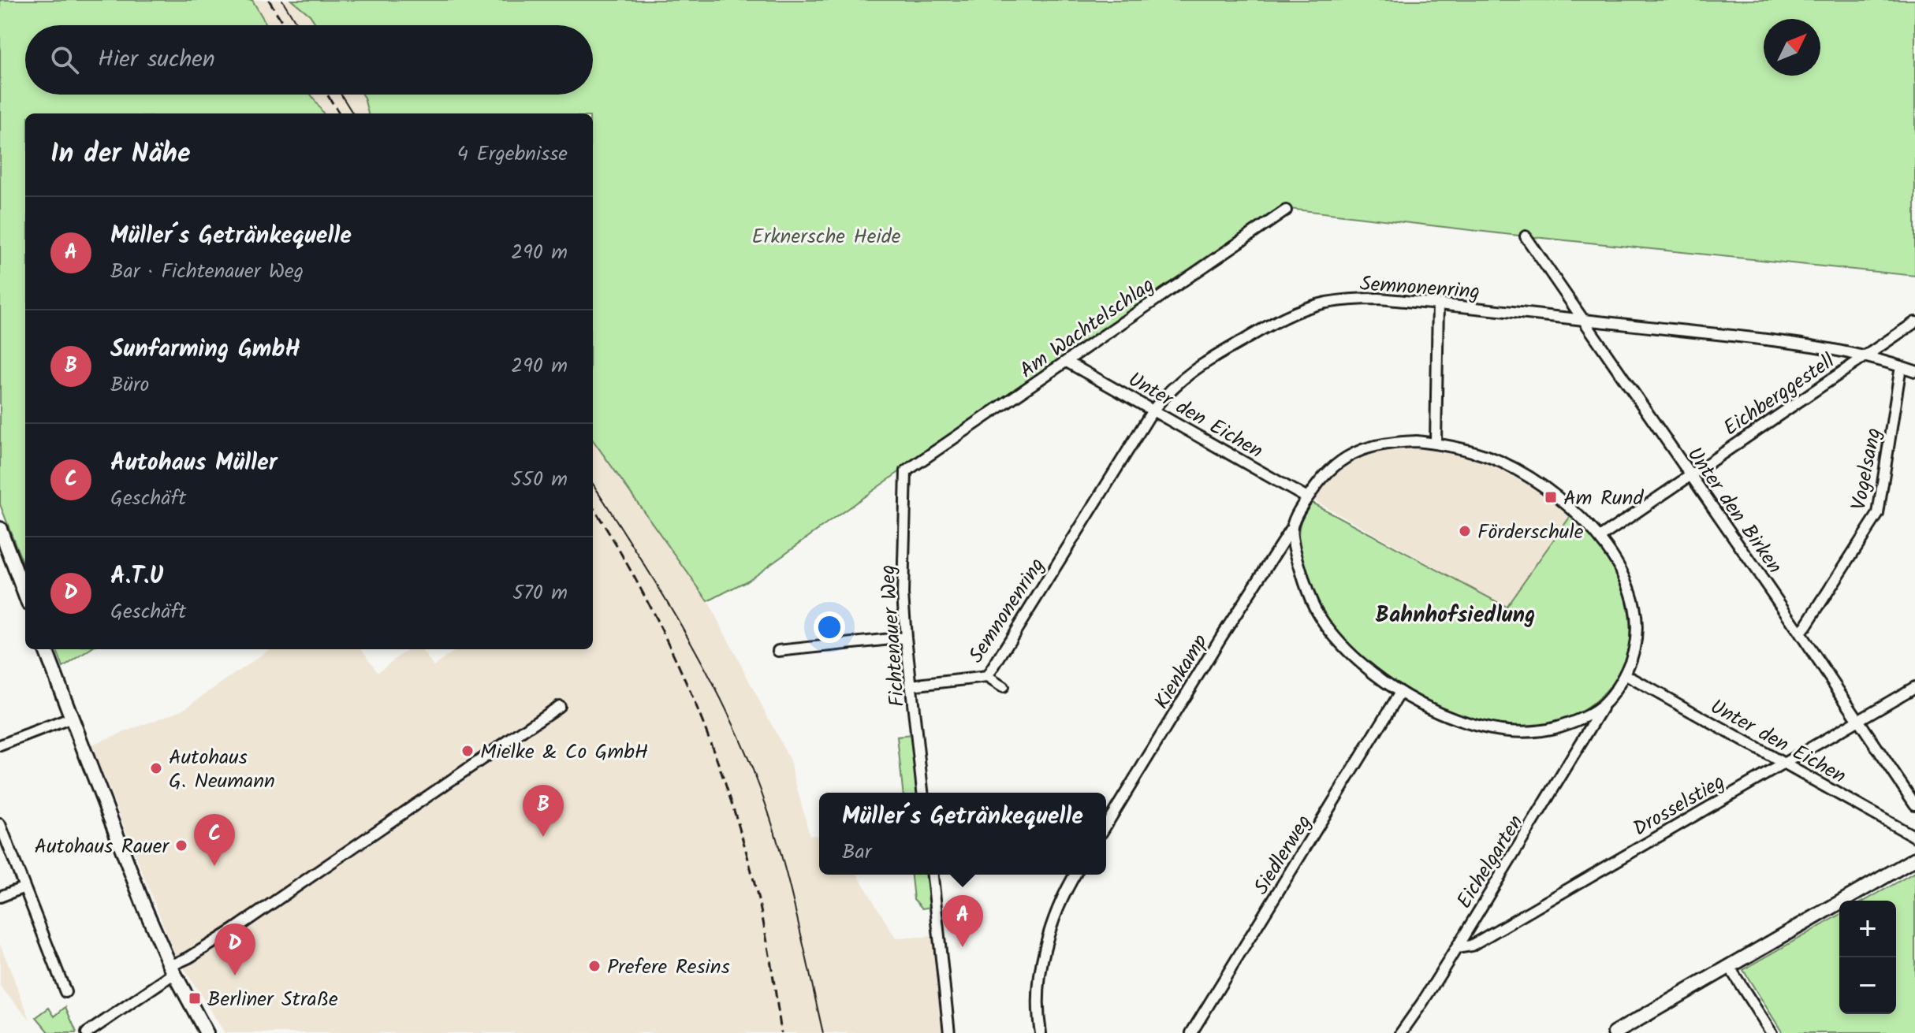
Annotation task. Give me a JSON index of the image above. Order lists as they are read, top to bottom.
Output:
{
  "streets": {
    "street": [
      "Semnonenring",
      "Am Wachtelschlag",
      "Eichberggestell",
      "Unter den Eichen",
      "Vogelsang",
      "Unter den Birken",
      "Fichtenauer Weg",
      "Kienkamp",
      "Drosselstieg",
      "Siedlerweg",
      "Eichelgarten"
    ]
  },
  "crossings": [
    ["Semnonenring", "Eichberggestell"],
    ["Semnonenring", "Unter den Eichen"],
    ["Semnonenring", "Vogelsang"],
    ["Semnonenring", "Unter den Birken"],
    ["Semnonenring", "Fichtenauer Weg"],
    ["Am Wachtelschlag", "Unter den Eichen"],
    ["Am Wachtelschlag", "Fichtenauer Weg"],
    ["Eichberggestell", "Unter den Birken"],
    ["Unter den Eichen", "Drosselstieg"],
    ["Vogelsang", "Unter den Birken"],
    ["Unter den Birken", "Drosselstieg"],
    ["Drosselstieg", "Eichelgarten"]
  ],
  "districts": ["Bahnhofsiedlung"],
  "parks": ["Erknersche Heide"],
  "places": {
    "transit": ["Am Rund", "Berliner Straße"],
    "other": [
      "Förderschule",
      "Mielke & Co GmbH",
      "Autohaus G. Neumann",
      "Autohaus Rauer",
      "Prefere Resins"
    ]
  },
  "north": "top right",
  "page": {
    "search": "Hier suchen",
    "heading": ["In der Nähe", "4 Ergebnisse"],
    "list": [
      {
        "mark": "A",
        "name": "Müller´s Getränkequelle",
        "note": "Bar · Fichtenauer Weg",
        "value": "290 m"
      },
      {
        "mark": "B",
        "name": "Sunfarming GmbH",
        "note": "Büro",
        "value": "290 m"
      },
      {
        "mark": "C",
        "name": "Autohaus Müller",
        "note": "Geschäft",
        "value": "550 m"
      },
      {
        "mark": "D",
        "name": "A.T.U",
        "note": "Geschäft",
        "value": "570 m"
      }
    ],
    "pins": [
      "B",
      "C",
      "A",
      "D"
    ],
    "popup": ["Müller´s Getränkequelle", "Bar"],
    "map_buttons": ["+", "−"]
  }
}
